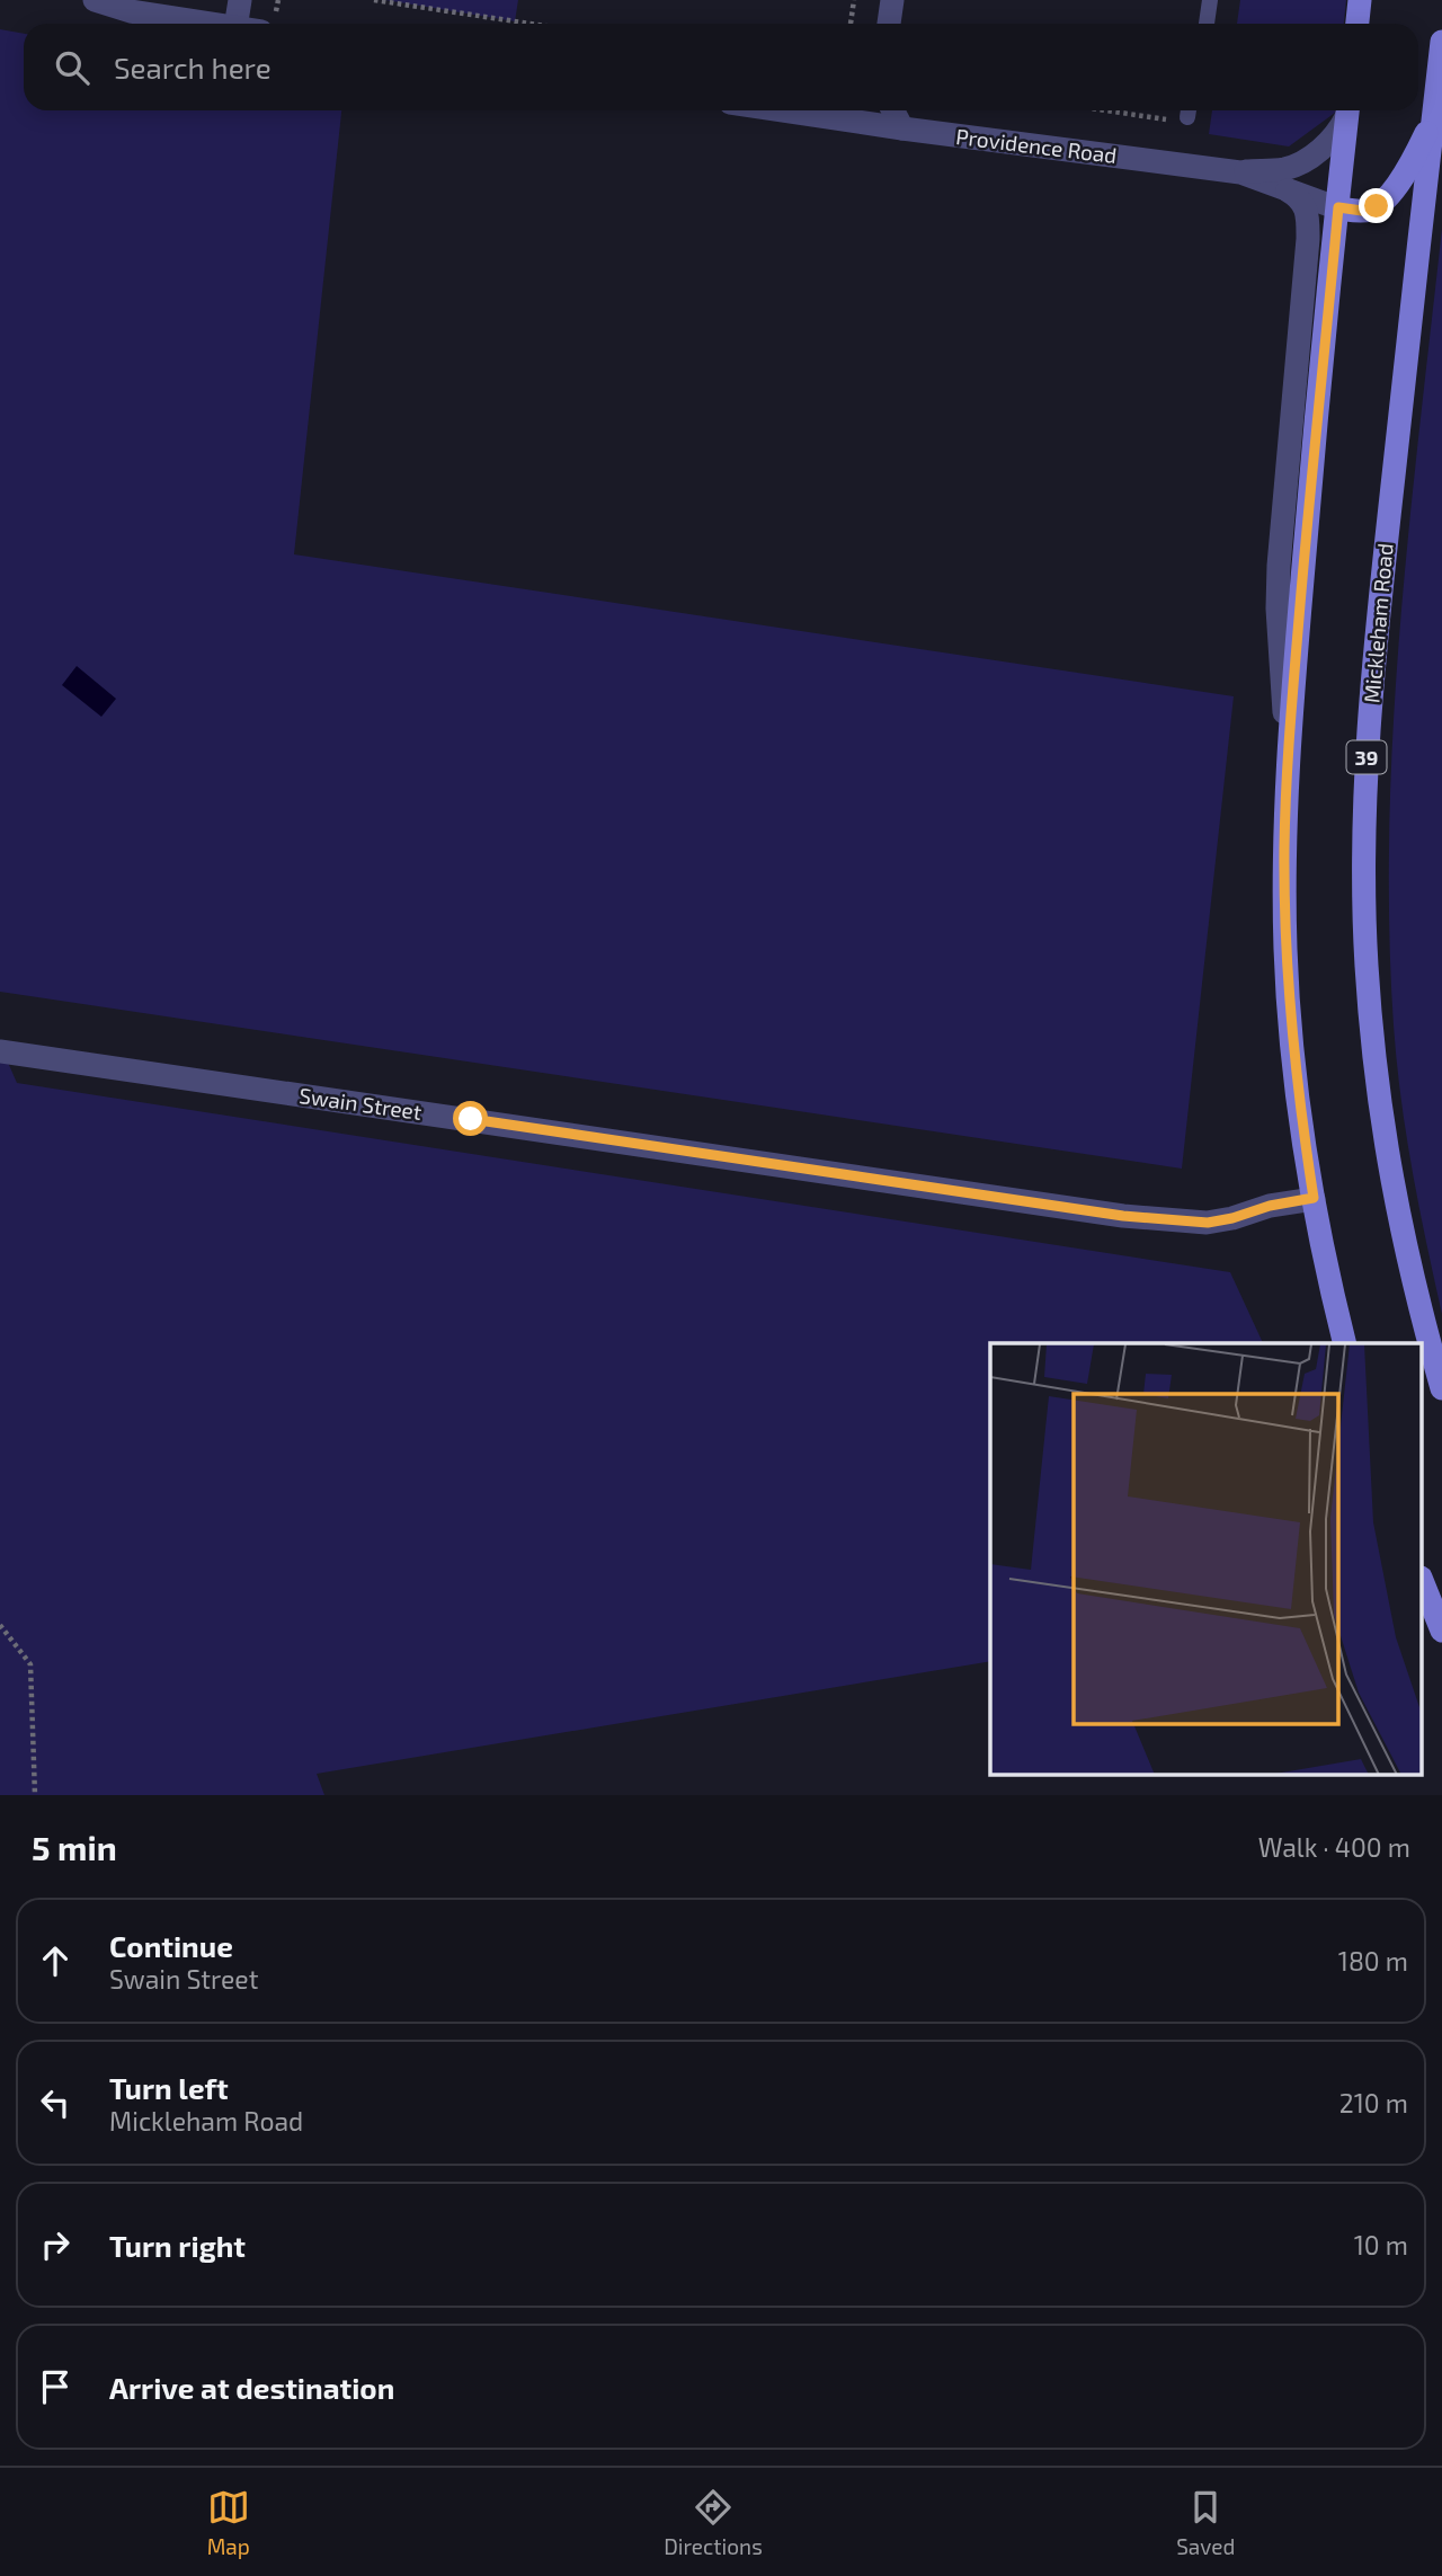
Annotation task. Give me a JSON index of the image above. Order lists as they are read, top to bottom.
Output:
{
  "streets": {
    "main road": ["Mickleham Road", "39"],
    "street": ["Providence Road", "Swain Street"]
  },
  "page": {
    "search": "Search here",
    "heading": ["5 min", "Walk · 400 m"],
    "list": [
      ["Continue", "Swain Street", "180 m"],
      ["Turn left", "Mickleham Road", "210 m"],
      ["Turn right", "10 m"],
      "Arrive at destination"
    ],
    "nav": ["Map", "Directions", "Saved"]
  }
}
